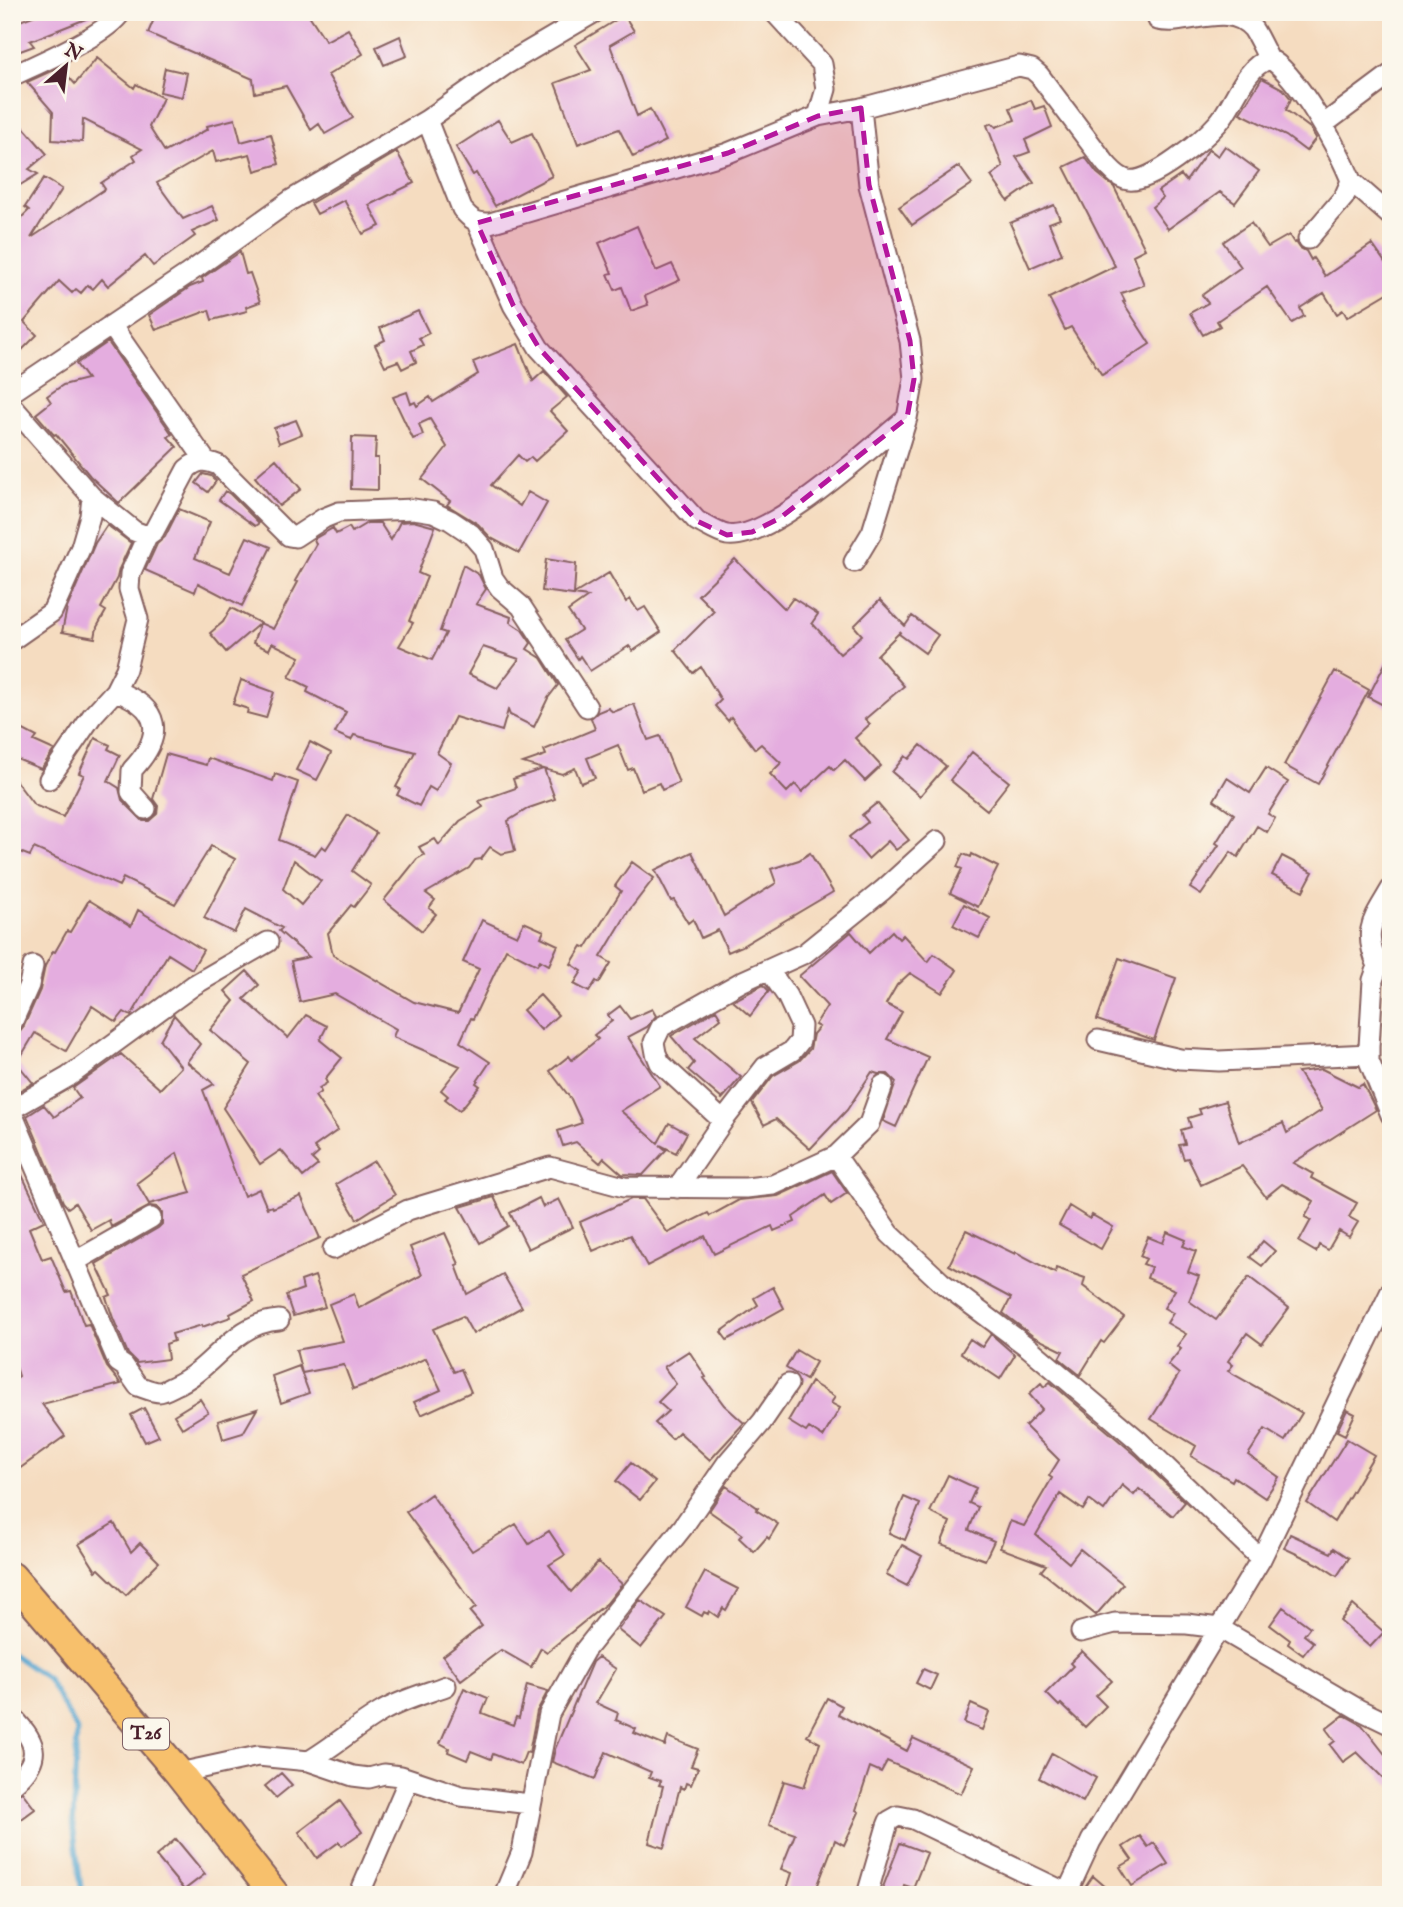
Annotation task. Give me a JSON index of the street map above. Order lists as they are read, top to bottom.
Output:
{
  "streets": {
    "highway": ["T26"]
  },
  "north": "top right"
}
